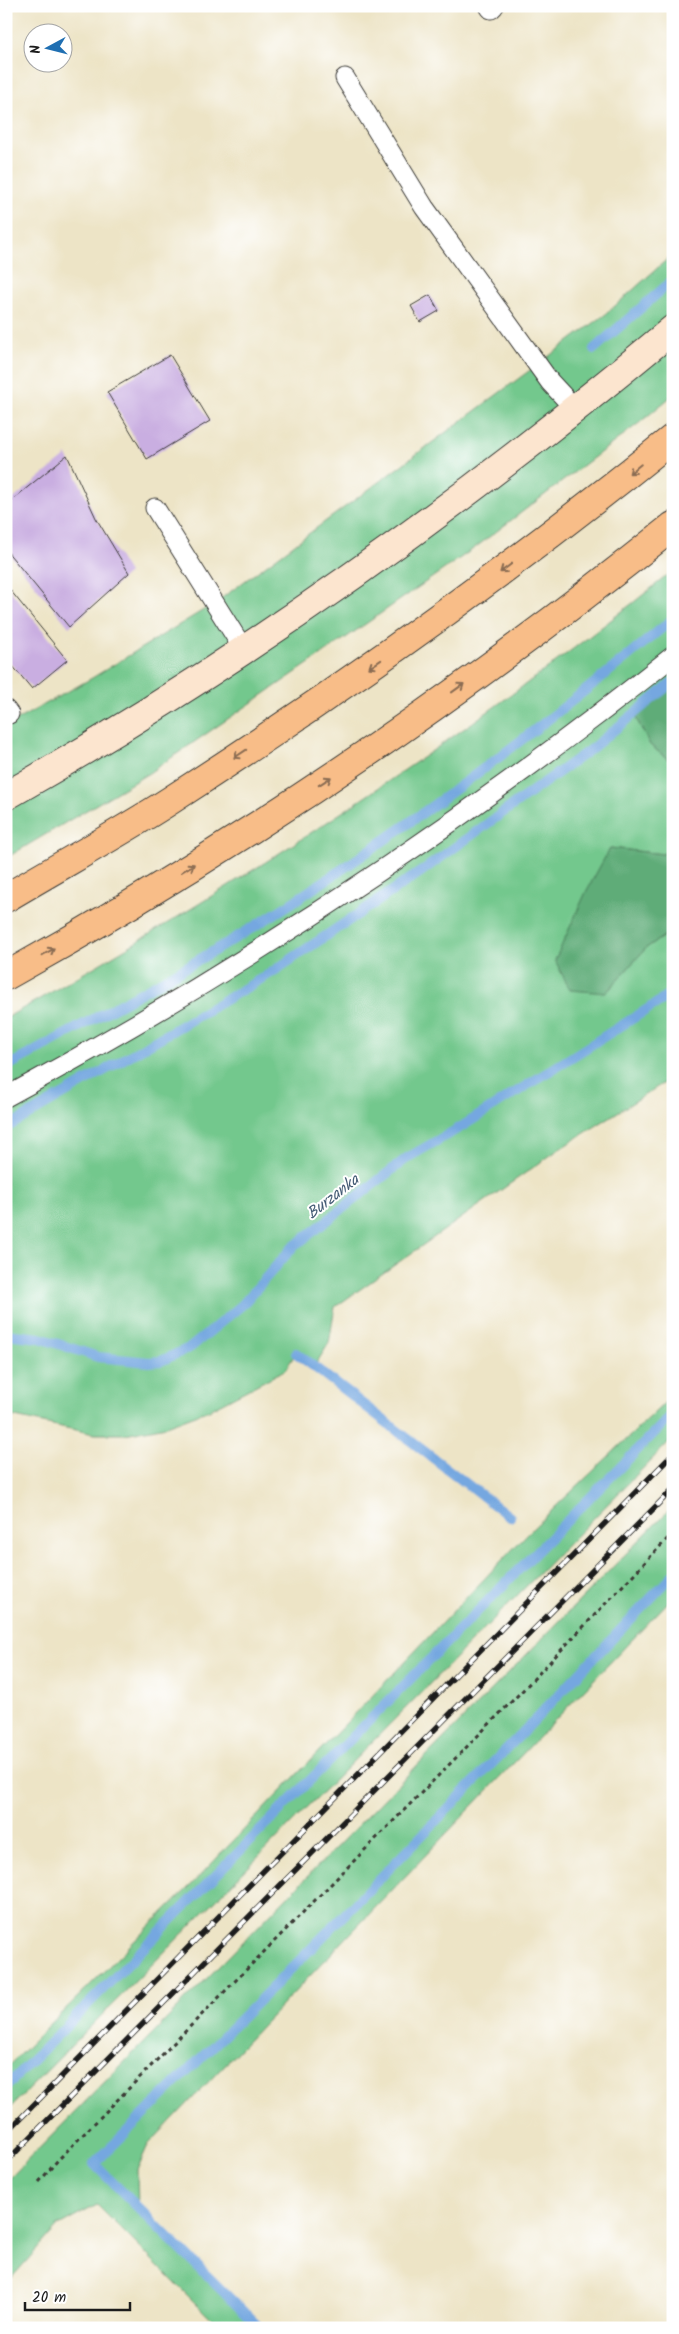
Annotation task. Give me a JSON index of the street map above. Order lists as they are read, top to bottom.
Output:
{
  "water": ["Burzanka"],
  "scale_bar": "20 m",
  "north": "left"
}
